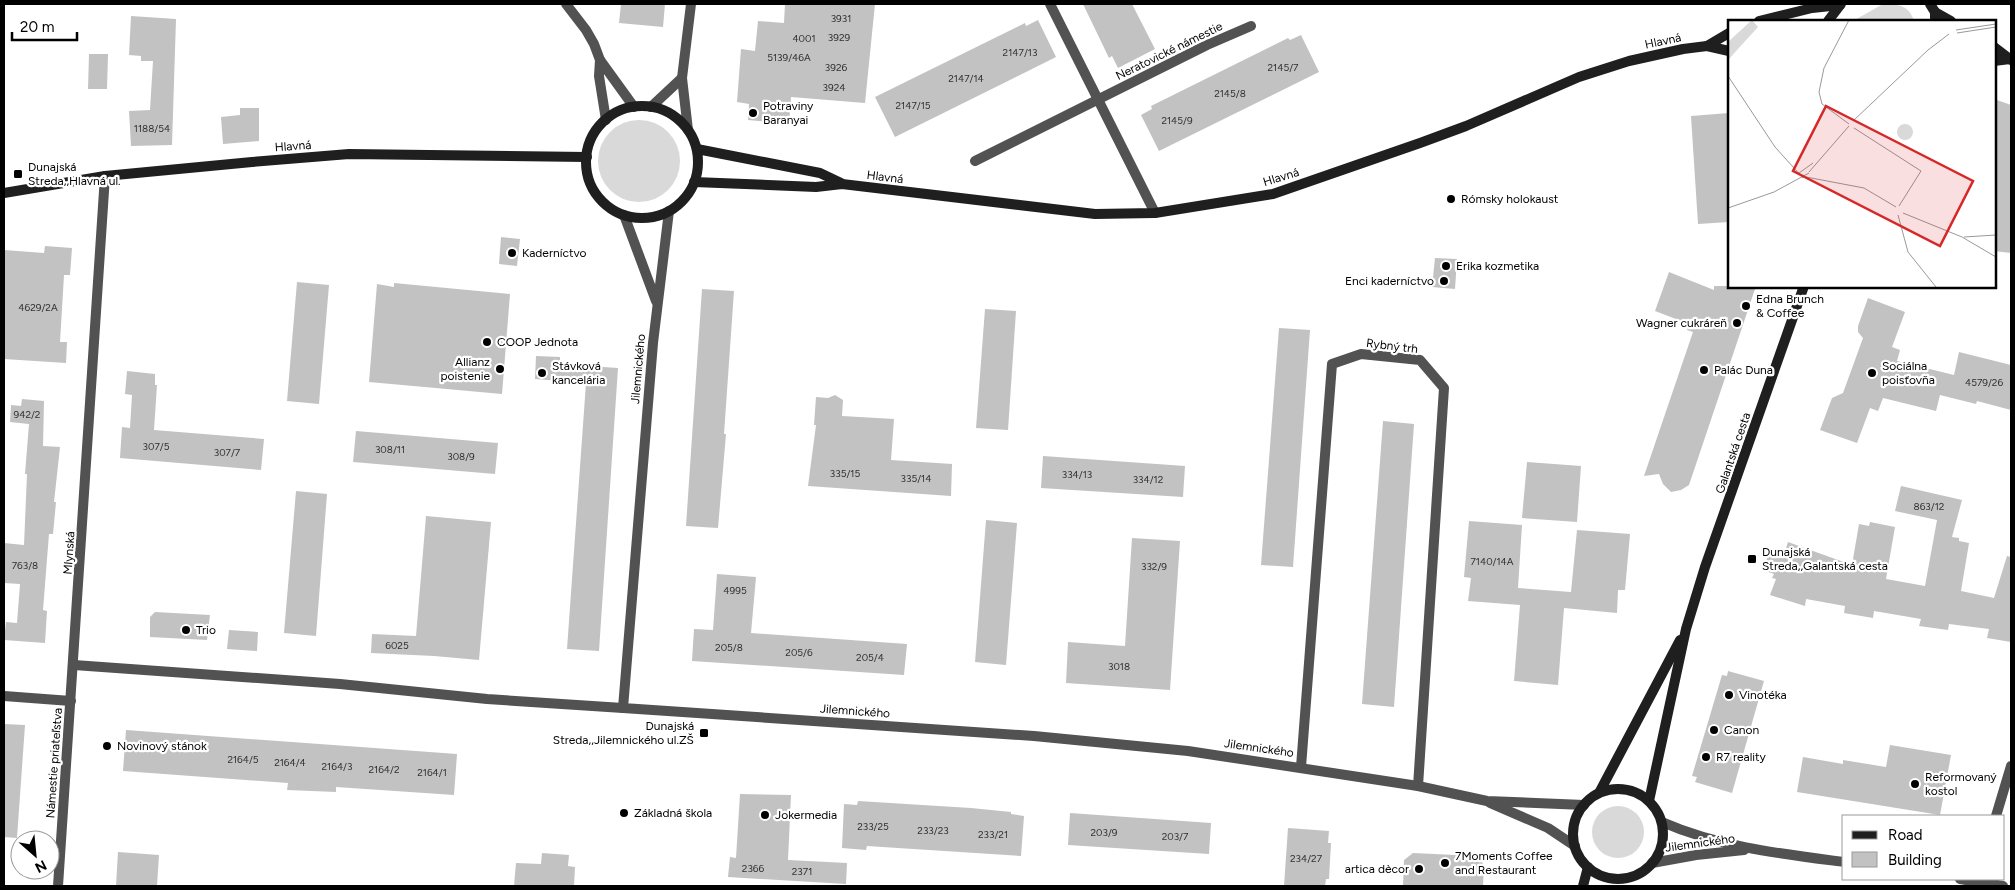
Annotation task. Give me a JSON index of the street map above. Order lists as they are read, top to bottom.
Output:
{
  "streets": {
    "main road": ["Hlavná", "Galantská cesta"],
    "street": [
      "Neratovické námestie",
      "Rybný trh",
      "Jilemnického",
      "Mlynská",
      "Námestie priateľstva"
    ]
  },
  "crossings": [
    ["Hlavná", "Jilemnického"],
    ["Hlavná", "Mlynská"],
    ["Rybný trh", "Jilemnického"],
    ["Jilemnického", "Galantská cesta"],
    ["Mlynská", "Námestie priateľstva"]
  ],
  "places": {
    "other": [
      "Potraviny Baranyai",
      "Rómsky holokaust",
      "Kaderníctvo",
      "Erika kozmetika",
      "Enci kaderníctvo",
      "Edna Brunch & Coffee",
      "Wagner cukráreň",
      "COOP Jednota",
      "Allianz poistenie",
      "Palác Duna",
      "Stávková kancelária",
      "Sociálna poisťovňa",
      "Trio",
      "Vinotéka",
      "Canon",
      "Novinový stánok",
      "R7 reality",
      "Reformovaný kostol",
      "Základná škola",
      "Jokermedia",
      "7Moments Coffee and Restaurant",
      "artica dècor"
    ],
    "transit": ["Dunajská Streda,,Hlavná ul.", "Dunajská Streda,,Galantská cesta", "Dunajská Streda,,Jilemnického ul.ZŠ"]
  },
  "house_numbers": [
    "3931",
    "3929",
    "4001",
    "2147/13",
    "5139/46A",
    "3926",
    "2145/7",
    "2147/14",
    "3924",
    "2145/8",
    "2147/15",
    "2145/9",
    "1188/54",
    "4629/2A",
    "4579/26",
    "942/2",
    "307/5",
    "308/11",
    "307/7",
    "308/9",
    "335/15",
    "334/13",
    "335/14",
    "334/12",
    "863/12",
    "7140/14A",
    "763/8",
    "332/9",
    "4995",
    "6025",
    "205/8",
    "205/6",
    "205/4",
    "3018",
    "2164/5",
    "2164/4",
    "2164/3",
    "2164/2",
    "2164/1",
    "233/25",
    "233/23",
    "203/9",
    "233/21",
    "203/7",
    "234/27",
    "2366",
    "2371"
  ],
  "legend": ["Road", "Building"],
  "scale_bar": "20 m",
  "north": "bottom right"
}
